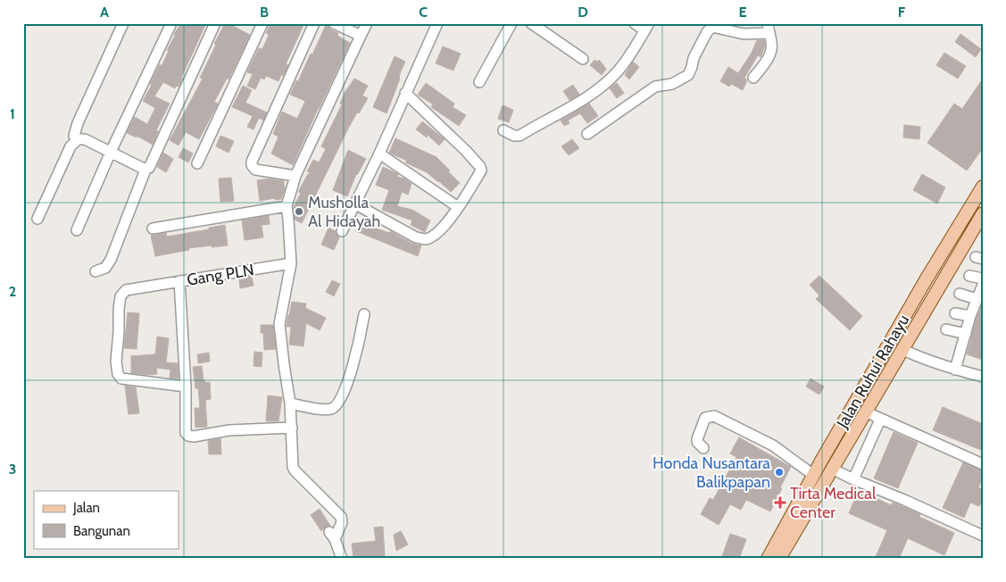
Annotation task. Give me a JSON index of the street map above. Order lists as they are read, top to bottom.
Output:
{
  "streets": {
    "main road": ["Jalan Ruhui Rahayu"],
    "street": ["Gang PLN"]
  },
  "places": {
    "other": ["Musholla Al Hidayah", "Honda Nusantara Balikpapan"],
    "health": ["Tirta Medical Center"]
  },
  "legend": ["Jalan", "Bangunan"],
  "grid": {
    "columns": [
      "A",
      "B",
      "C",
      "D",
      "E",
      "F"
    ],
    "rows": ["1", "2", "3"]
  }
}
